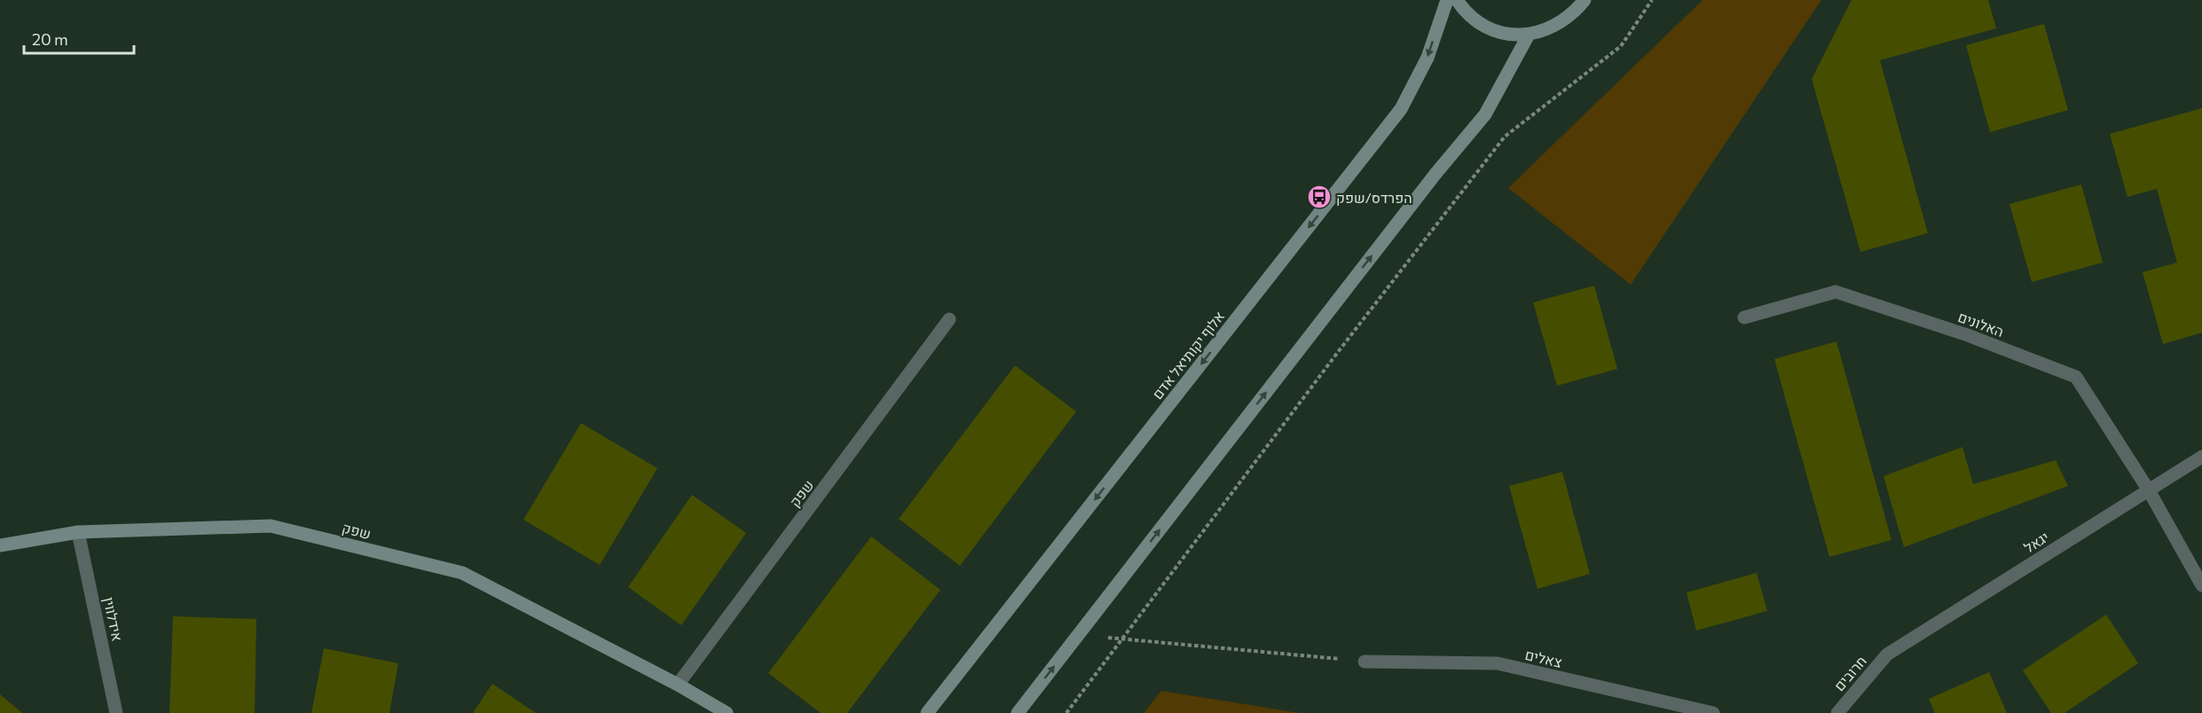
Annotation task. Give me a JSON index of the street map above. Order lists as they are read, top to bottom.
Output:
{
  "streets": {
    "street": [
      "האלונים",
      "אלוף יקותיאל אדם",
      "שפק",
      "יגאל",
      "אידלווין",
      "צאלים",
      "חרובים"
    ]
  },
  "crossings": [
    ["האלונים", "יגאל"],
    ["שפק", "אידלווין"],
    ["יגאל", "חרובים"]
  ],
  "places": {
    "bus stop": ["הפרדס/שפק"]
  },
  "scale_bar": "20 m"
}
